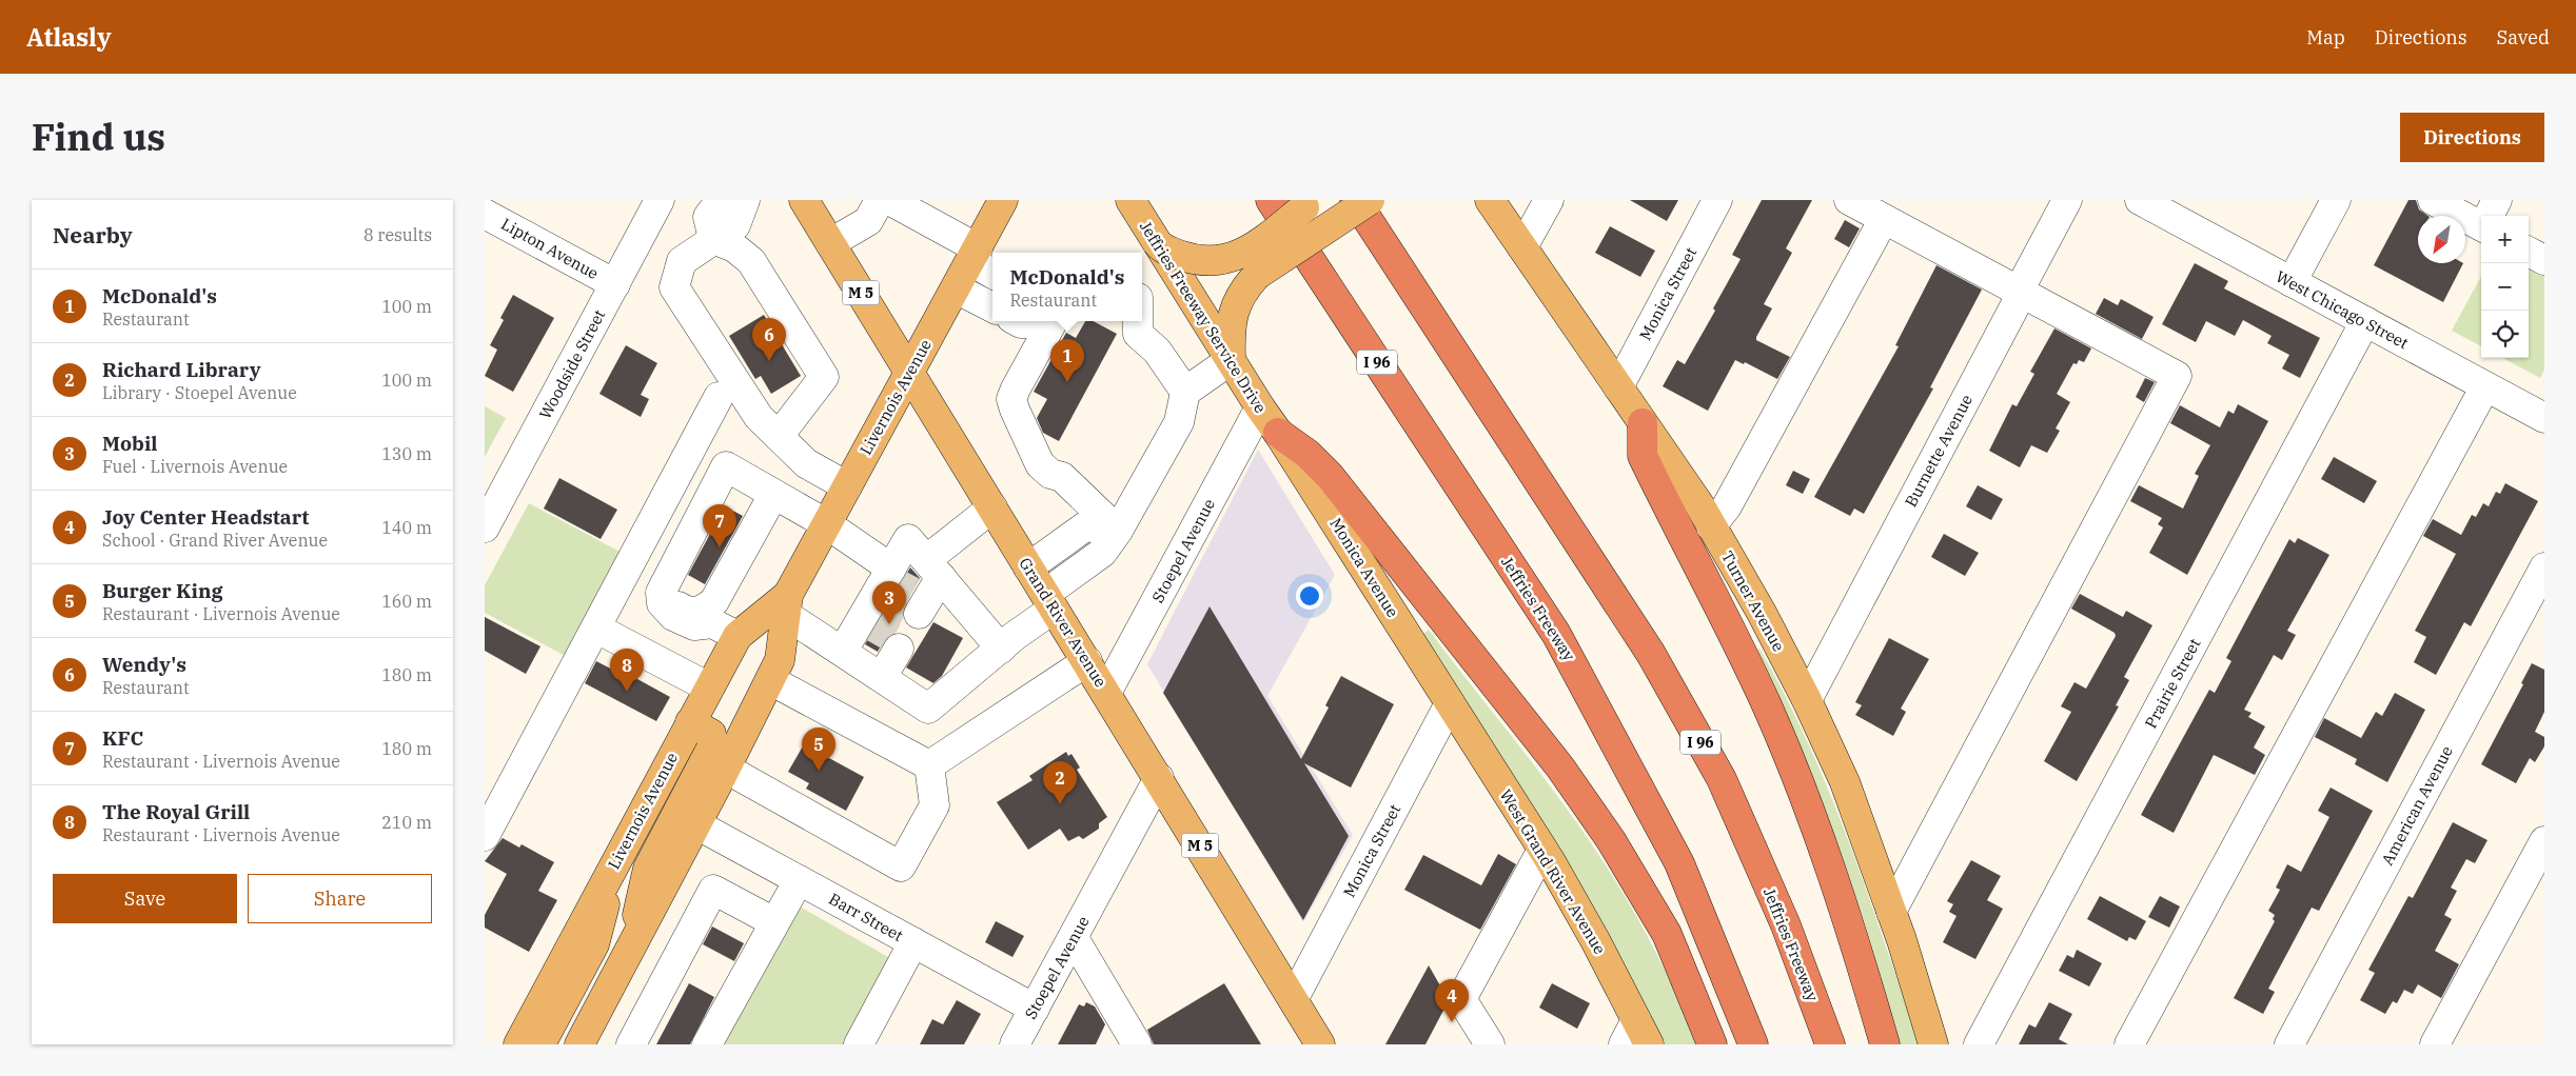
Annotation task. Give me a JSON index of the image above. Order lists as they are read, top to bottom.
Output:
{
  "streets": {
    "highway": ["I 96", "Jeffries Freeway"],
    "main road": [
      "M 5",
      "Jeffries Freeway Service Drive",
      "Livernois Avenue",
      "Monica Avenue",
      "Turner Avenue",
      "Grand River Avenue",
      "West Grand River Avenue"
    ],
    "street": [
      "Lipton Avenue",
      "Monica Street",
      "West Chicago Street",
      "Woodside Street",
      "Burnette Avenue",
      "Stoepel Avenue",
      "Prairie Street",
      "American Avenue",
      "Barr Street"
    ]
  },
  "crossings": [
    ["Lipton Avenue", "Woodside Street"],
    ["Monica Street", "Monica Avenue"],
    ["Monica Street", "Turner Avenue"],
    ["Monica Street", "Grand River Avenue"],
    ["Monica Street", "West Grand River Avenue"],
    ["West Chicago Street", "Prairie Street"],
    ["Jeffries Freeway Service Drive", "Stoepel Avenue"],
    ["Jeffries Freeway Service Drive", "Monica Avenue"],
    ["Livernois Avenue", "Grand River Avenue"],
    ["Livernois Avenue", "Barr Street"],
    ["Burnette Avenue", "Turner Avenue"],
    ["Stoepel Avenue", "Grand River Avenue"],
    ["Stoepel Avenue", "Barr Street"],
    ["Monica Avenue", "West Grand River Avenue"]
  ],
  "north": "bottom left",
  "page": {
    "header": "Atlasly",
    "nav": ["Map", "Directions", "Saved"],
    "title": "Find us",
    "buttons": [
      "Directions",
      ["Save", "Share"]
    ],
    "heading": ["Nearby", "8 results"],
    "map_buttons": ["+", "−"],
    "popup": ["McDonald's", "Restaurant"],
    "list": [
      {
        "mark": "1",
        "name": "McDonald's",
        "note": "Restaurant",
        "value": "100 m"
      },
      {
        "mark": "2",
        "name": "Richard Library",
        "note": "Library · Stoepel Avenue",
        "value": "100 m"
      },
      {
        "mark": "3",
        "name": "Mobil",
        "note": "Fuel · Livernois Avenue",
        "value": "130 m"
      },
      {
        "mark": "4",
        "name": "Joy Center Headstart",
        "note": "School · Grand River Avenue",
        "value": "140 m"
      },
      {
        "mark": "5",
        "name": "Burger King",
        "note": "Restaurant · Livernois Avenue",
        "value": "160 m"
      },
      {
        "mark": "6",
        "name": "Wendy's",
        "note": "Restaurant",
        "value": "180 m"
      },
      {
        "mark": "7",
        "name": "KFC",
        "note": "Restaurant · Livernois Avenue",
        "value": "180 m"
      },
      {
        "mark": "8",
        "name": "The Royal Grill",
        "note": "Restaurant · Livernois Avenue",
        "value": "210 m"
      }
    ],
    "pins": [
      "6",
      "1",
      "7",
      "3",
      "8",
      "5",
      "2",
      "4"
    ]
  }
}
